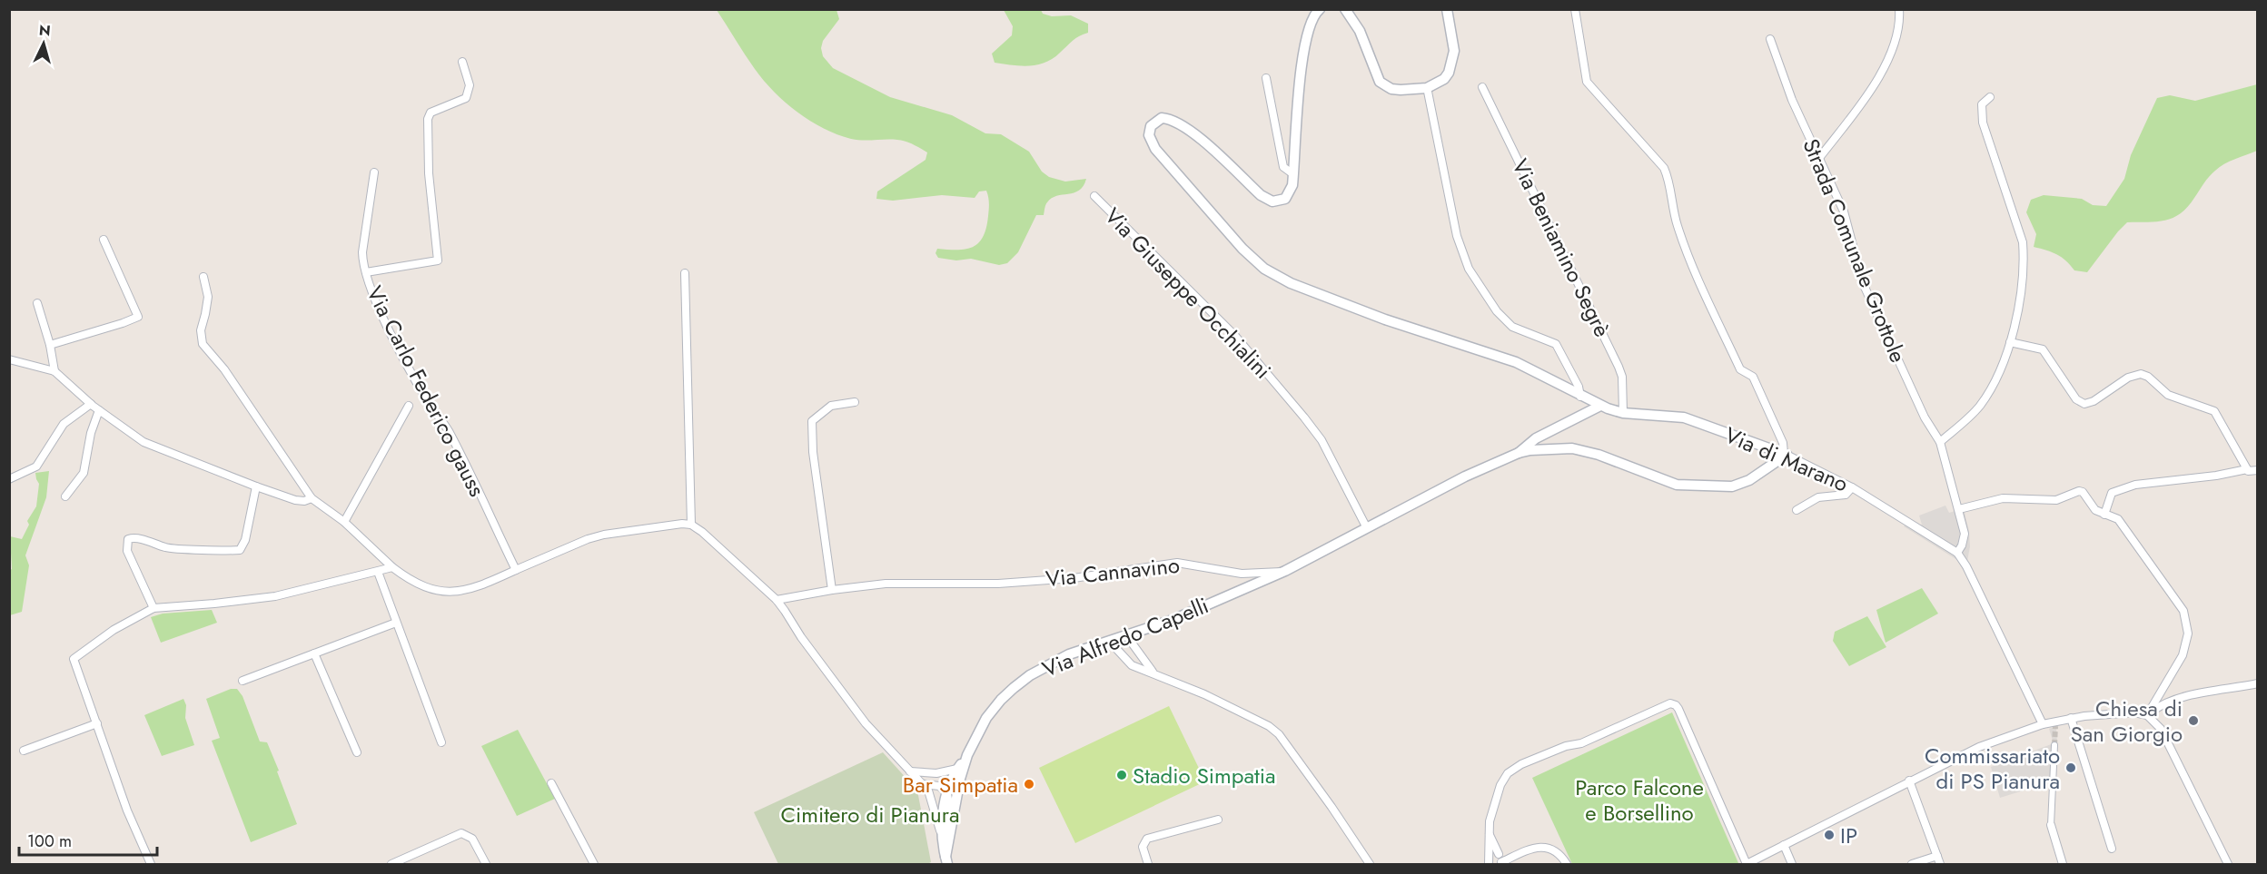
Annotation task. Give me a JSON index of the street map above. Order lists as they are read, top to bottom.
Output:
{
  "streets": {
    "street": [
      "Via Beniamino Segrè",
      "Strada Comunale Grottole",
      "Via Giuseppe Occhialini",
      "Via Carlo Federico gauss",
      "Via di Marano",
      "Via Cannavino",
      "Via Alfredo Capelli"
    ]
  },
  "crossings": [
    ["Via Beniamino Segrè", "Via di Marano"],
    ["Strada Comunale Grottole", "Via di Marano"],
    ["Via Giuseppe Occhialini", "Via Cannavino"],
    ["Via di Marano", "Via Cannavino"],
    ["Via Cannavino", "Via Alfredo Capelli"]
  ],
  "parks": ["Parco Falcone e Borsellino", "Cimitero di Pianura"],
  "places": [
    "Chiesa di San Giorgio",
    "Commissariato di PS Pianura",
    "Stadio Simpatia",
    "Bar Simpatia",
    "IP"
  ],
  "scale_bar": "100 m",
  "north": "top"
}
